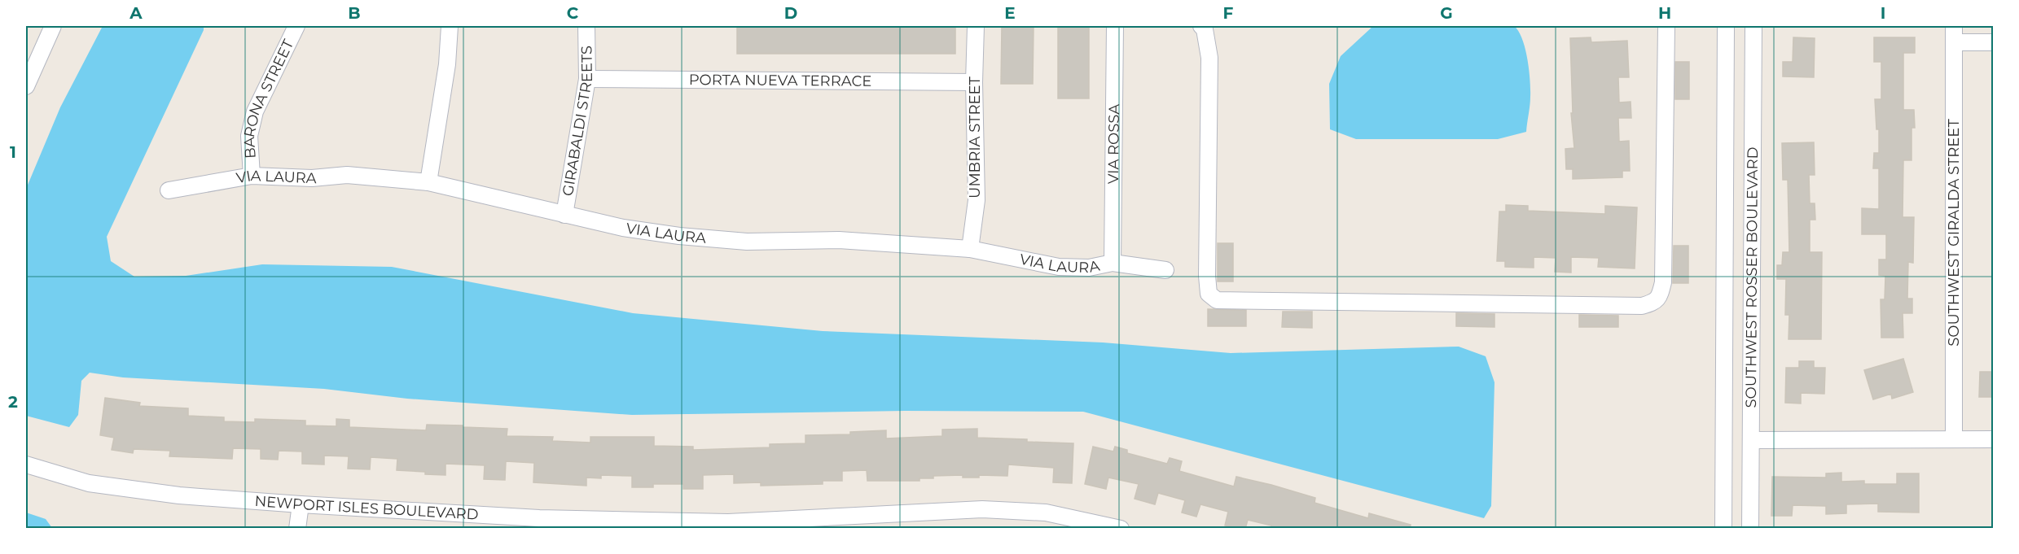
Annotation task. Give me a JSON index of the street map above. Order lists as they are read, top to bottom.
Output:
{
  "streets": {
    "street": [
      "PORTA NUEVA TERRACE",
      "BARONA STREET",
      "GIRABALDI STREETS",
      "UMBRIA STREET",
      "VIA ROSSA",
      "VIA LAURA",
      "SOUTHWEST GIRALDA STREET",
      "SOUTHWEST ROSSER BOULEVARD",
      "NEWPORT ISLES BOULEVARD"
    ]
  },
  "crossings": [
    ["PORTA NUEVA TERRACE", "GIRABALDI STREETS"],
    ["PORTA NUEVA TERRACE", "UMBRIA STREET"],
    ["BARONA STREET", "VIA LAURA"],
    ["GIRABALDI STREETS", "VIA LAURA"],
    ["UMBRIA STREET", "VIA LAURA"],
    ["VIA ROSSA", "VIA LAURA"]
  ],
  "grid": {
    "columns": [
      "A",
      "B",
      "C",
      "D",
      "E",
      "F",
      "G",
      "H",
      "I"
    ],
    "rows": ["1", "2"]
  }
}
